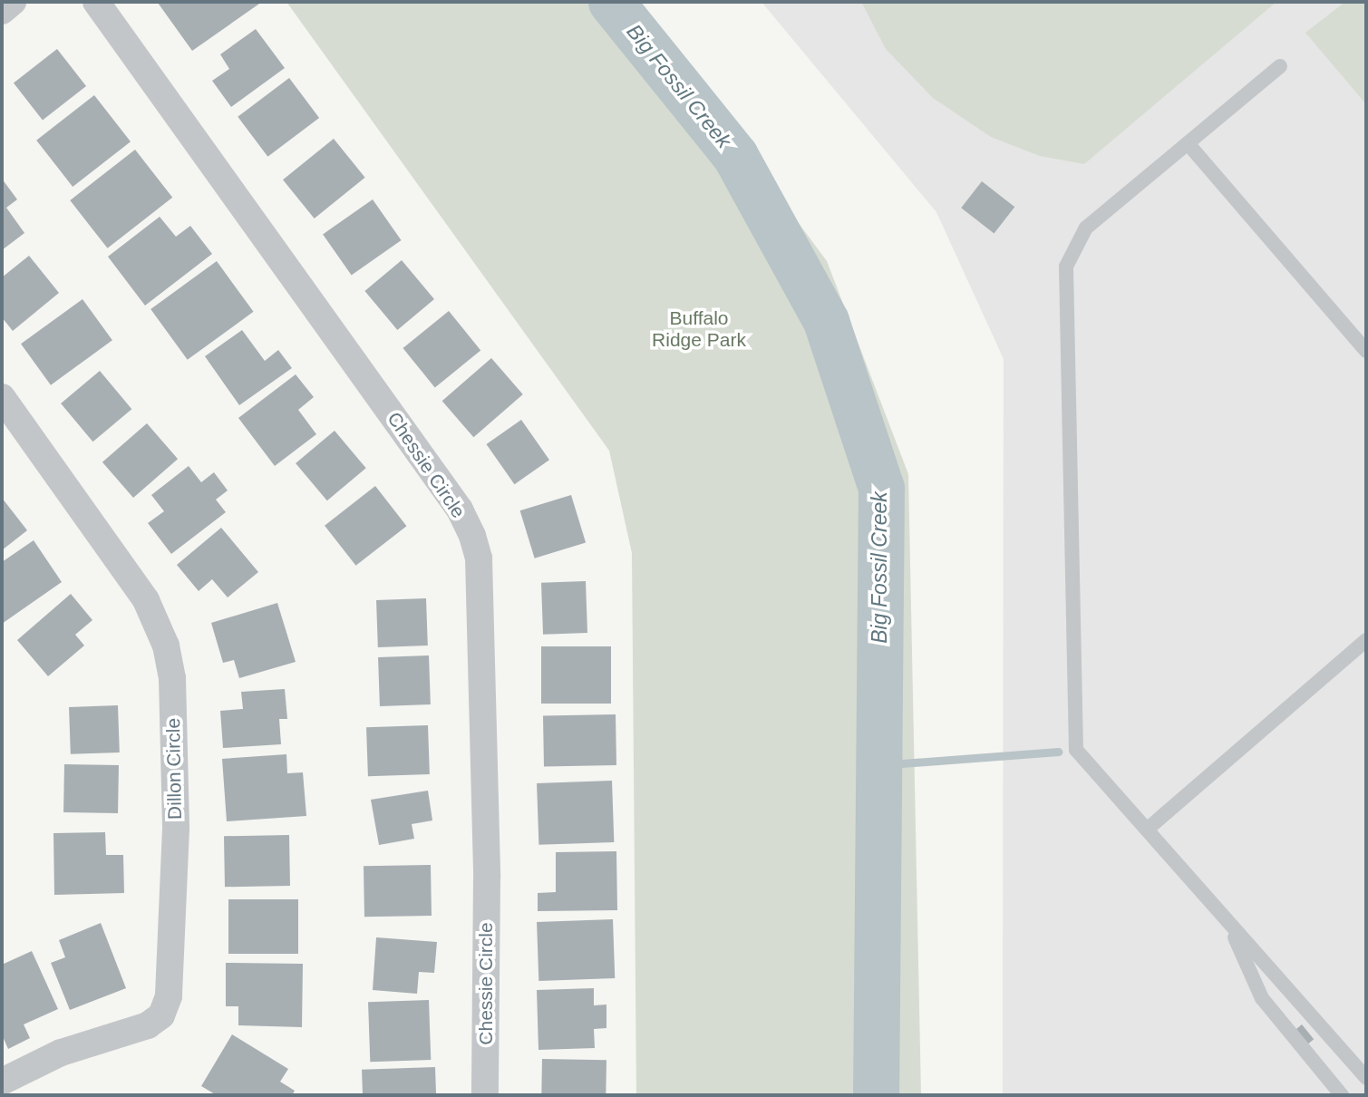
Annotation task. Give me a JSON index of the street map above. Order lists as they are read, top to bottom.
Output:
{
  "streets": {
    "street": ["Chessie Circle", "Dillon Circle"]
  },
  "water": ["Big Fossil Creek"],
  "parks": ["Buffalo Ridge Park"]
}
